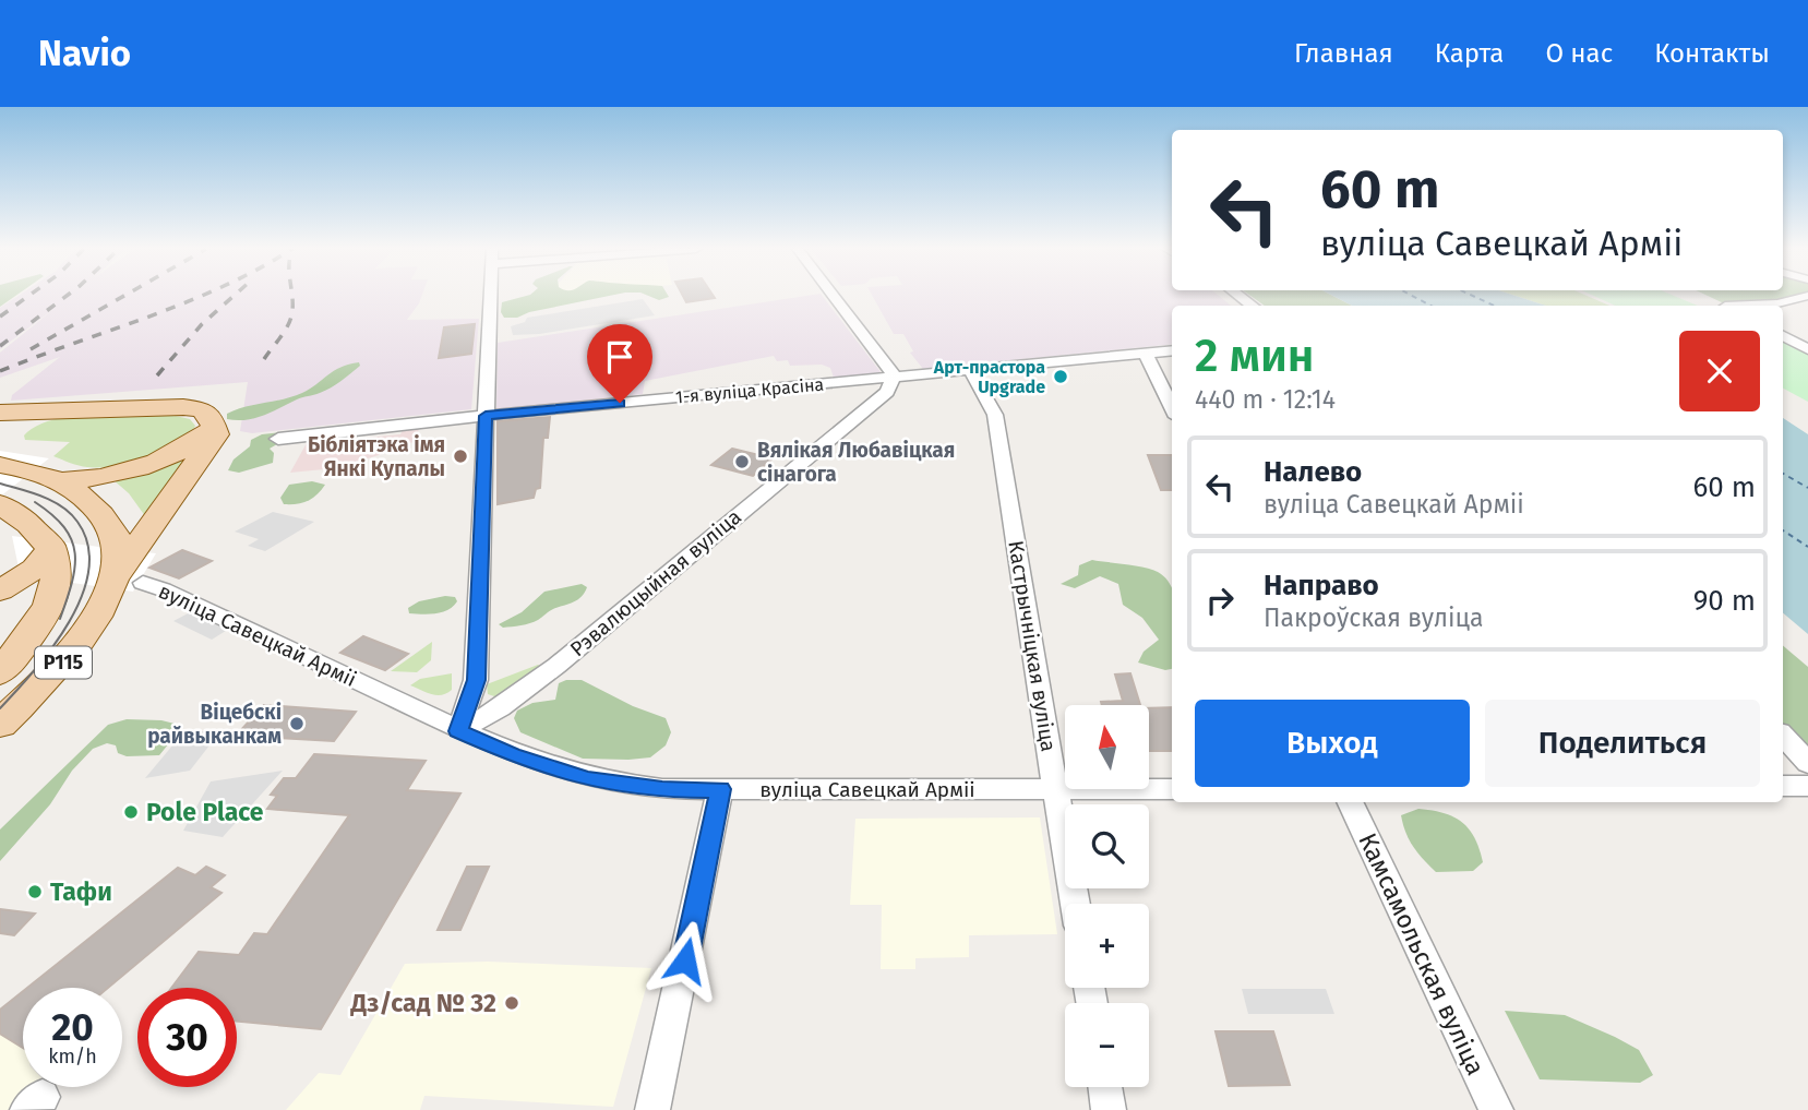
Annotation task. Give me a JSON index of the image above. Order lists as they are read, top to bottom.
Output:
{
  "streets": {
    "main road": ["Р115"],
    "street": [
      "1-я вуліца Красіна",
      "Рэвалюцыйная вуліца",
      "вуліца Савецкай Арміі",
      "Кастрычніцкая вуліца",
      "Камсамольская вуліца"
    ]
  },
  "crossings": [
    ["1-я вуліца Красіна", "Рэвалюцыйная вуліца"],
    ["1-я вуліца Красіна", "Кастрычніцкая вуліца"],
    ["Рэвалюцыйная вуліца", "вуліца Савецкай Арміі"],
    ["вуліца Савецкай Арміі", "Кастрычніцкая вуліца"],
    ["вуліца Савецкай Арміі", "Р115"]
  ],
  "places": [
    "Арт-прастора Upgrade",
    "Бібліятэка імя Янкі Купалы",
    "Вялікая Любавіцкая сінагога",
    "Віцебскі райвыканкам",
    "Pole Place",
    "Тафи",
    "Дз/сад № 32"
  ],
  "north": "top",
  "page": {
    "header": "Navio",
    "nav": [
      "Главная",
      "Карта",
      "О нас",
      "Контакты"
    ],
    "turn": ["60 m", "вуліца Савецкай Арміі"],
    "heading": ["2 мин", "440 m · 12:14"],
    "list": [
      {
        "name": "Налево",
        "note": "вуліца Савецкай Арміі",
        "value": "60 m"
      },
      {
        "name": "Направо",
        "note": "Пакроўская вуліца",
        "value": "90 m"
      }
    ],
    "buttons": ["Выход", "Поделиться"],
    "map_buttons": ["+", "−"],
    "speed": "20 km/h",
    "limit": "30"
  }
}
